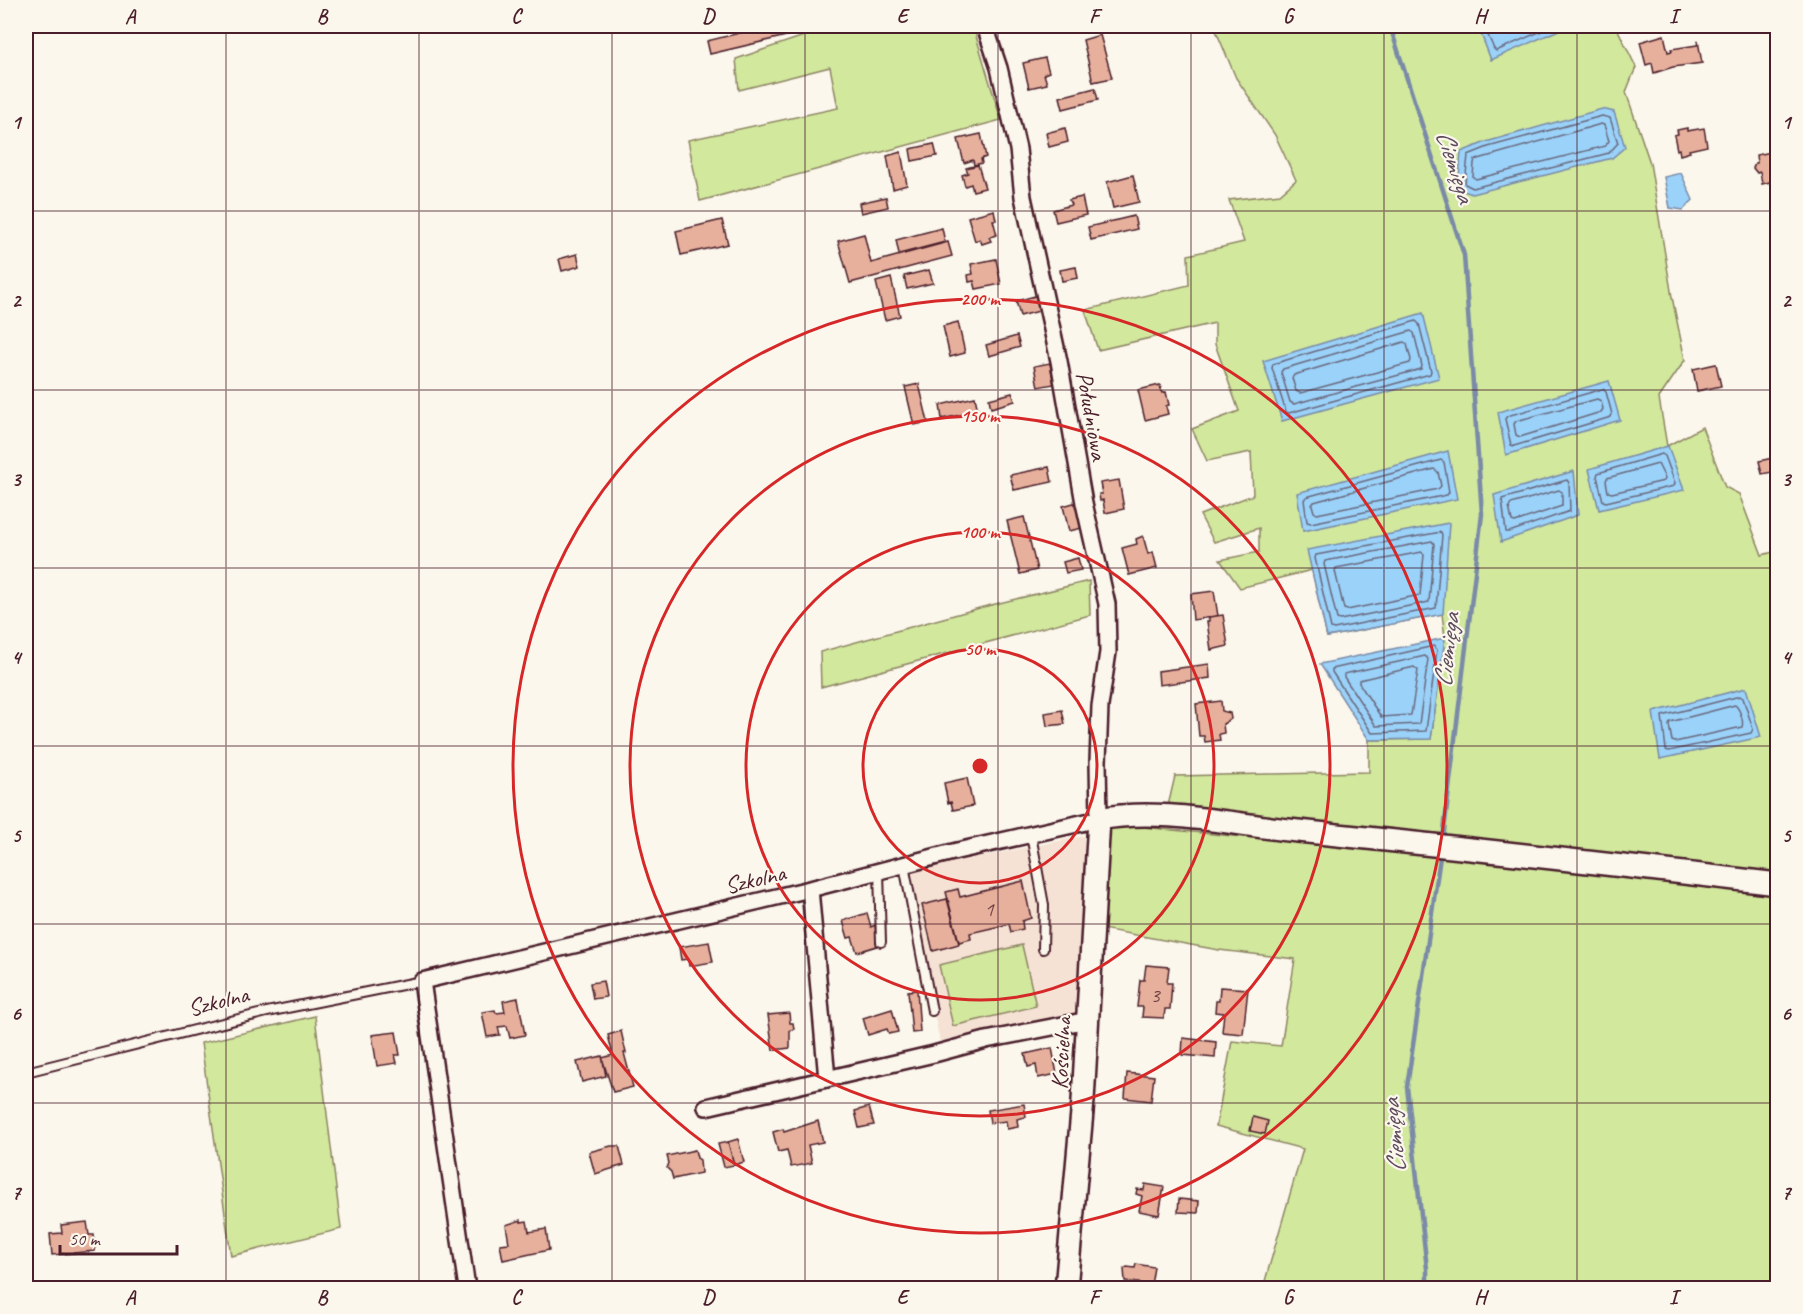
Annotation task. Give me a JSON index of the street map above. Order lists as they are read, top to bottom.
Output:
{
  "streets": {
    "street": ["Południowa", "Szkolna", "Kościelna"]
  },
  "crossings": [
    ["Południowa", "Szkolna"],
    ["Południowa", "Kościelna"],
    ["Szkolna", "Kościelna"]
  ],
  "water": ["Ciemięga"],
  "house_numbers": ["1", "3"],
  "scale_bar": "50 m",
  "grid": {
    "columns": [
      "A",
      "B",
      "C",
      "D",
      "E",
      "F",
      "G",
      "H",
      "I"
    ],
    "rows": [
      "1",
      "2",
      "3",
      "4",
      "5",
      "6",
      "7"
    ]
  },
  "rings": [
    "200 m",
    "150 m",
    "100 m",
    "50 m"
  ]
}
